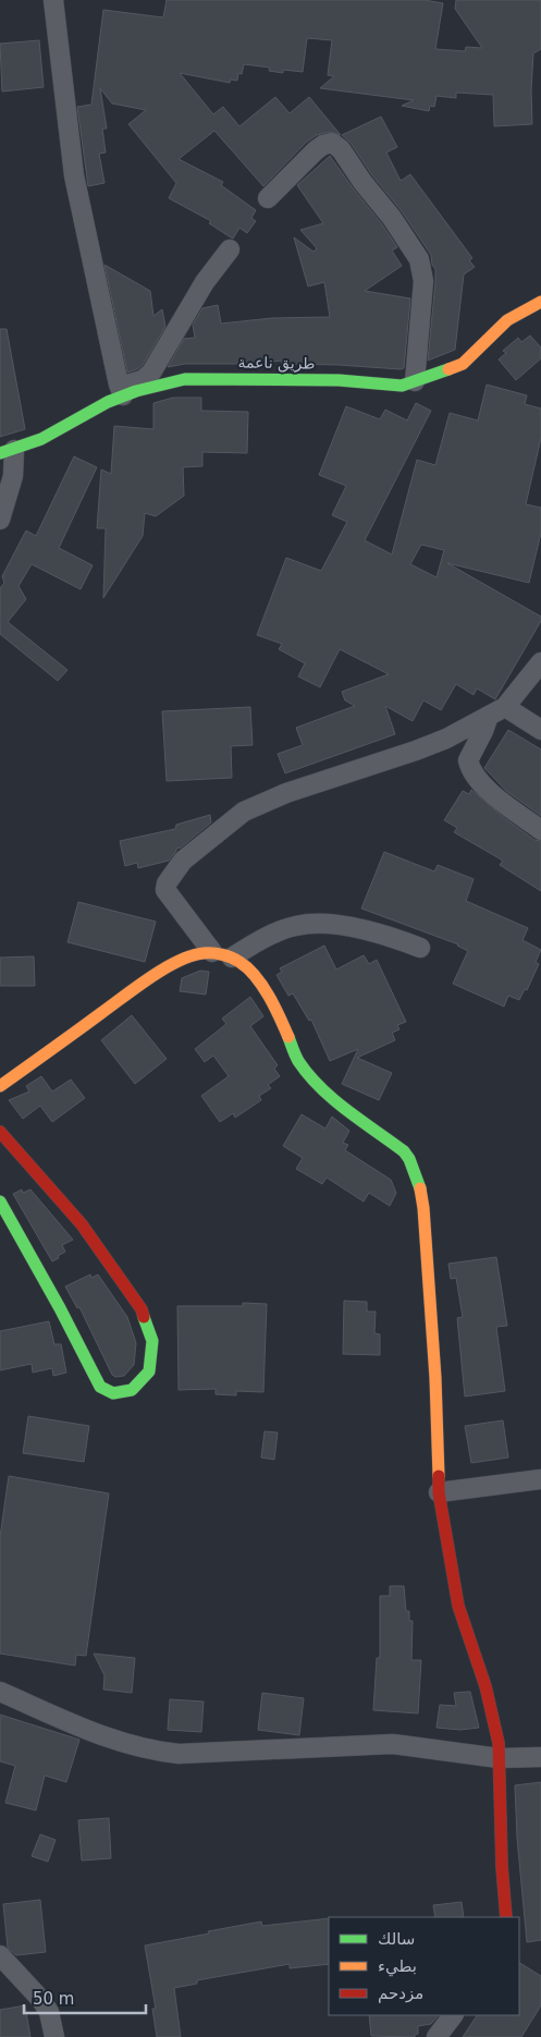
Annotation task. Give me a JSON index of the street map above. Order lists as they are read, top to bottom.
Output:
{
  "streets": {
    "street": ["طريق ناعمة"]
  },
  "legend": ["سالك", "بطيء", "مزدحم"],
  "scale_bar": "50 m"
}
